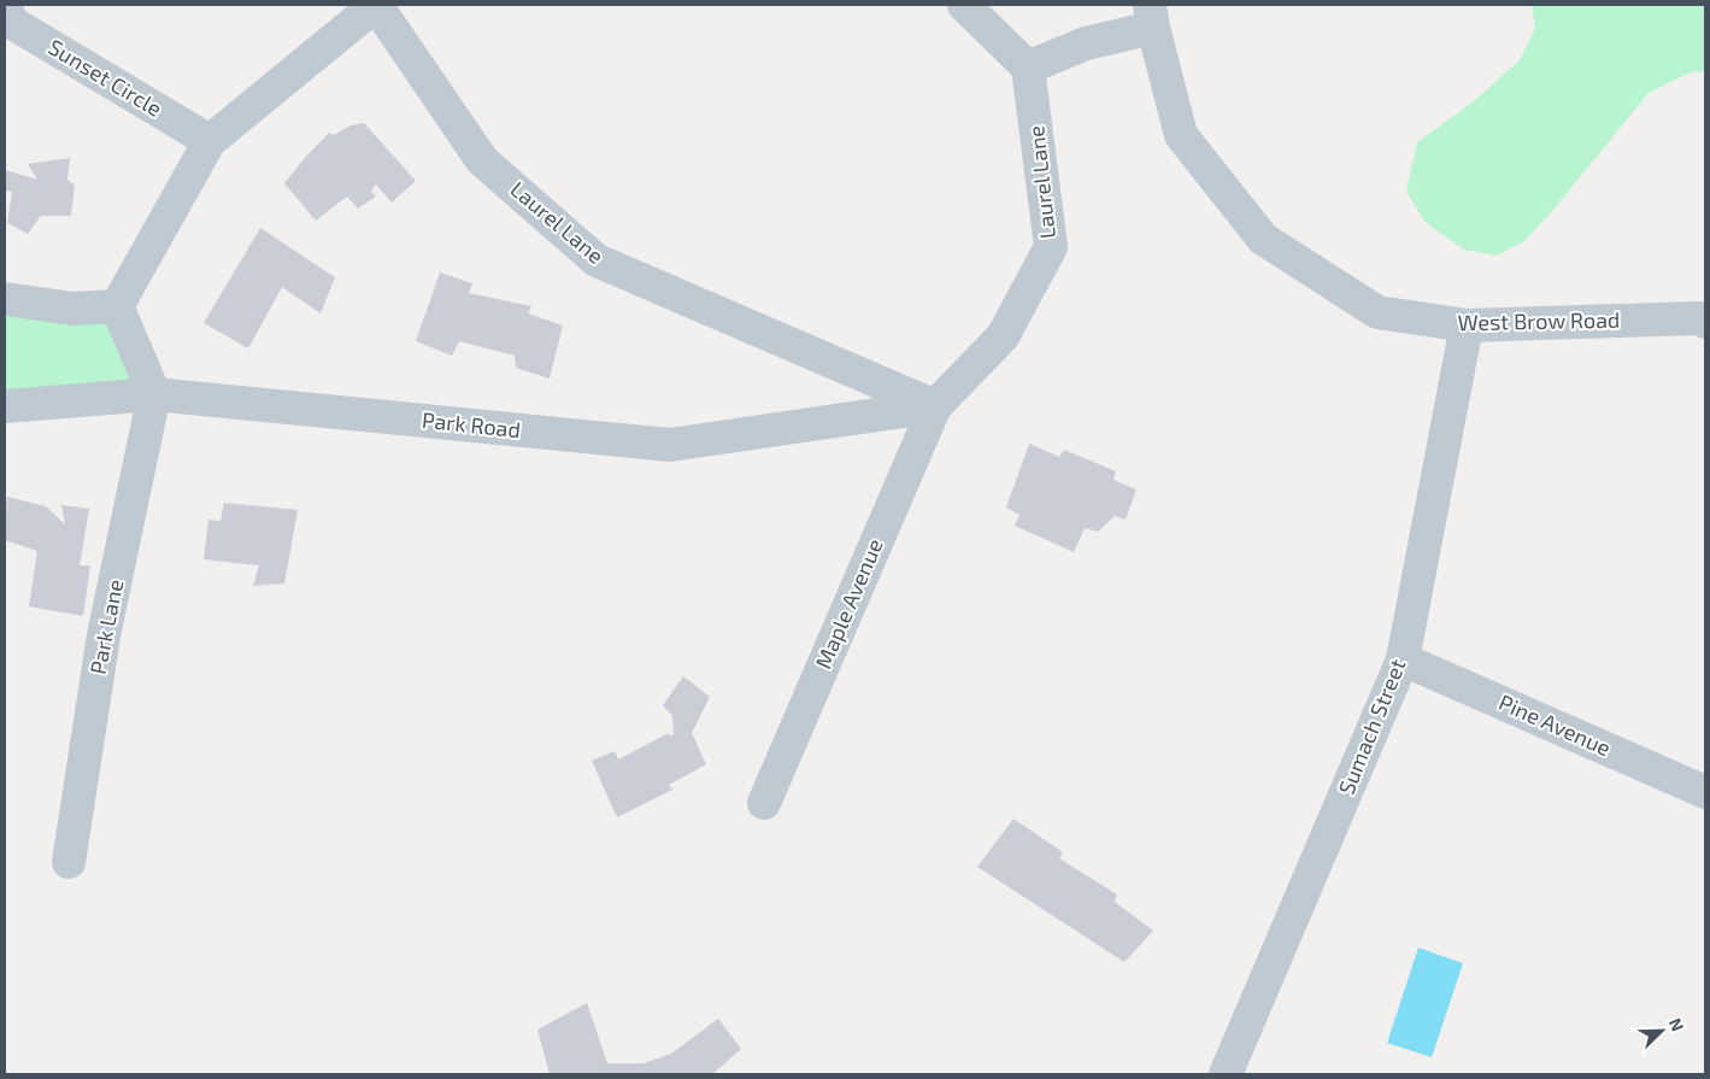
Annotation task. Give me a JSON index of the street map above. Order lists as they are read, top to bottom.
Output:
{
  "streets": {
    "street": [
      "Sunset Circle",
      "Laurel Lane",
      "West Brow Road",
      "Park Road",
      "Maple Avenue",
      "Park Lane",
      "Pine Avenue",
      "Sumach Street"
    ]
  },
  "crossings": [
    ["Sunset Circle", "Laurel Lane"],
    ["Laurel Lane", "Park Road"],
    ["Laurel Lane", "Maple Avenue"],
    ["West Brow Road", "Sumach Street"],
    ["Park Road", "Maple Avenue"],
    ["Park Road", "Park Lane"],
    ["Pine Avenue", "Sumach Street"]
  ],
  "north": "top right"
}
